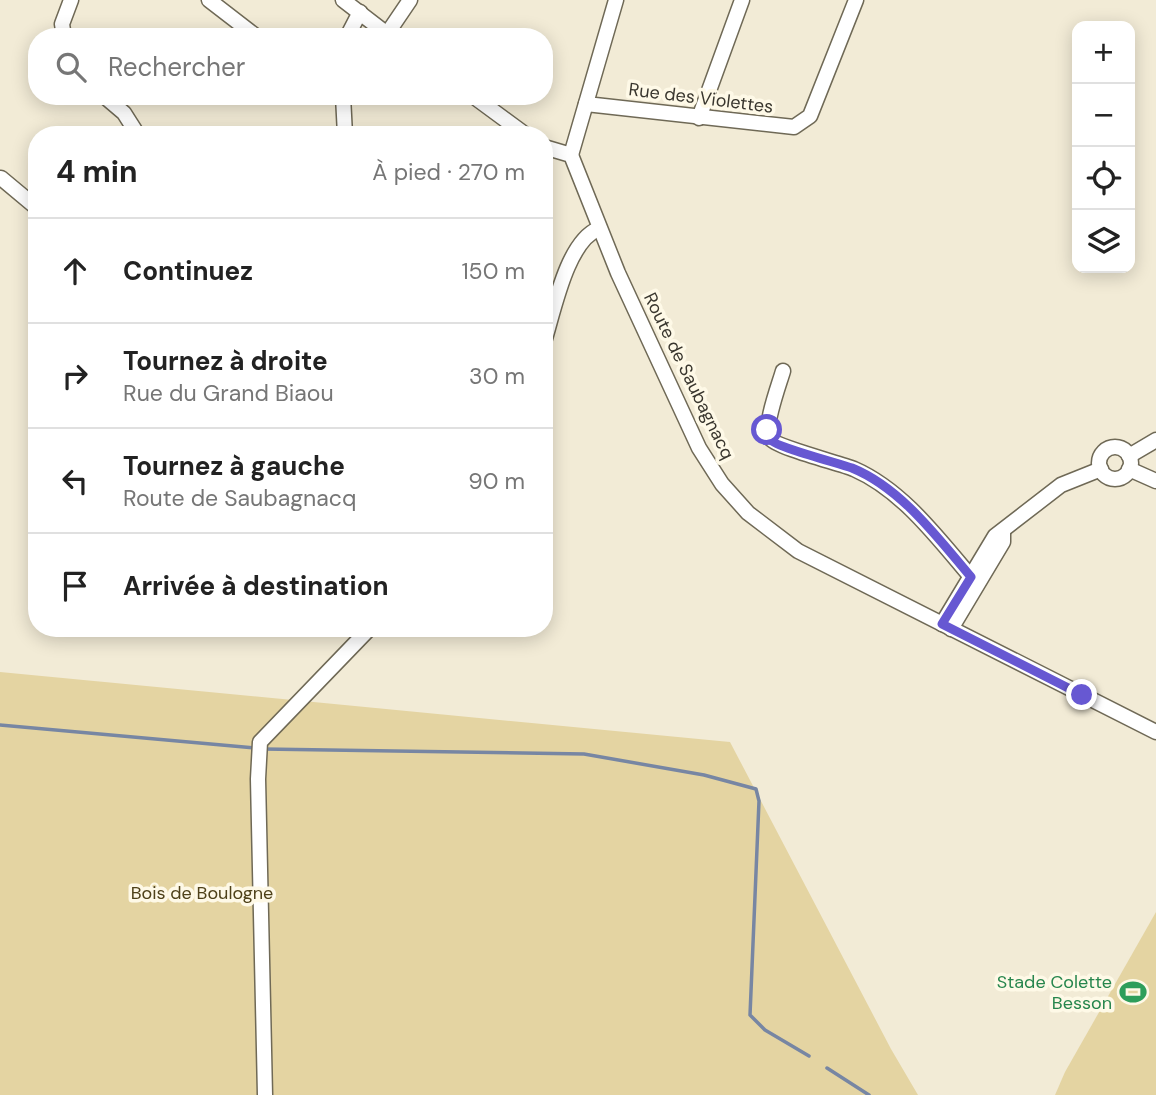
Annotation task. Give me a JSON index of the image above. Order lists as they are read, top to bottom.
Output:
{
  "streets": {
    "street": ["Rue des Violettes", "Route de Saubagnacq"]
  },
  "parks": ["Bois de Boulogne"],
  "places": {
    "sports": ["Stade Colette Besson"]
  },
  "page": {
    "map_buttons": ["+", "−"],
    "search": "Rechercher",
    "heading": ["4 min", "À pied · 270 m"],
    "list": [
      ["Continuez", "150 m"],
      ["Tournez à droite", "Rue du Grand Biaou", "30 m"],
      ["Tournez à gauche", "Route de Saubagnacq", "90 m"],
      "Arrivée à destination"
    ]
  }
}
